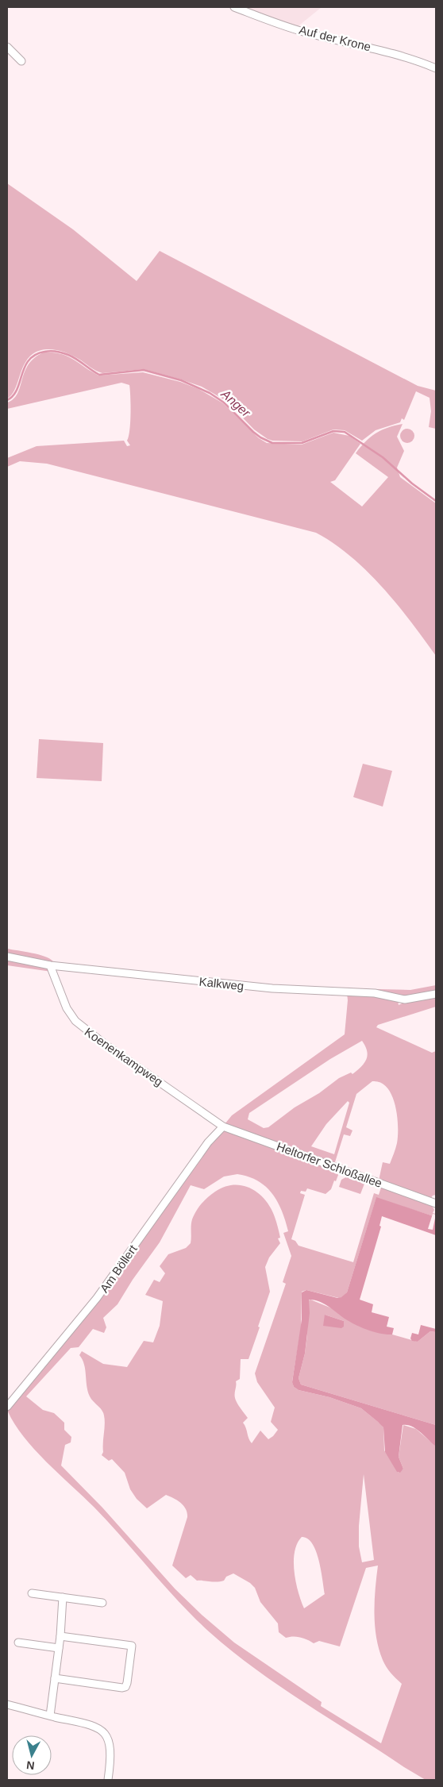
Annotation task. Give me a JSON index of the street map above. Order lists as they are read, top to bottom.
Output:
{
  "streets": {
    "street": [
      "Auf der Krone",
      "Kalkweg",
      "Koenenkampweg",
      "Heltorfer Schloßallee",
      "Am Böllert"
    ]
  },
  "crossings": [
    ["Kalkweg", "Koenenkampweg"],
    ["Koenenkampweg", "Heltorfer Schloßallee"],
    ["Koenenkampweg", "Am Böllert"],
    ["Heltorfer Schloßallee", "Am Böllert"]
  ],
  "water": ["Anger"],
  "north": "bottom"
}
